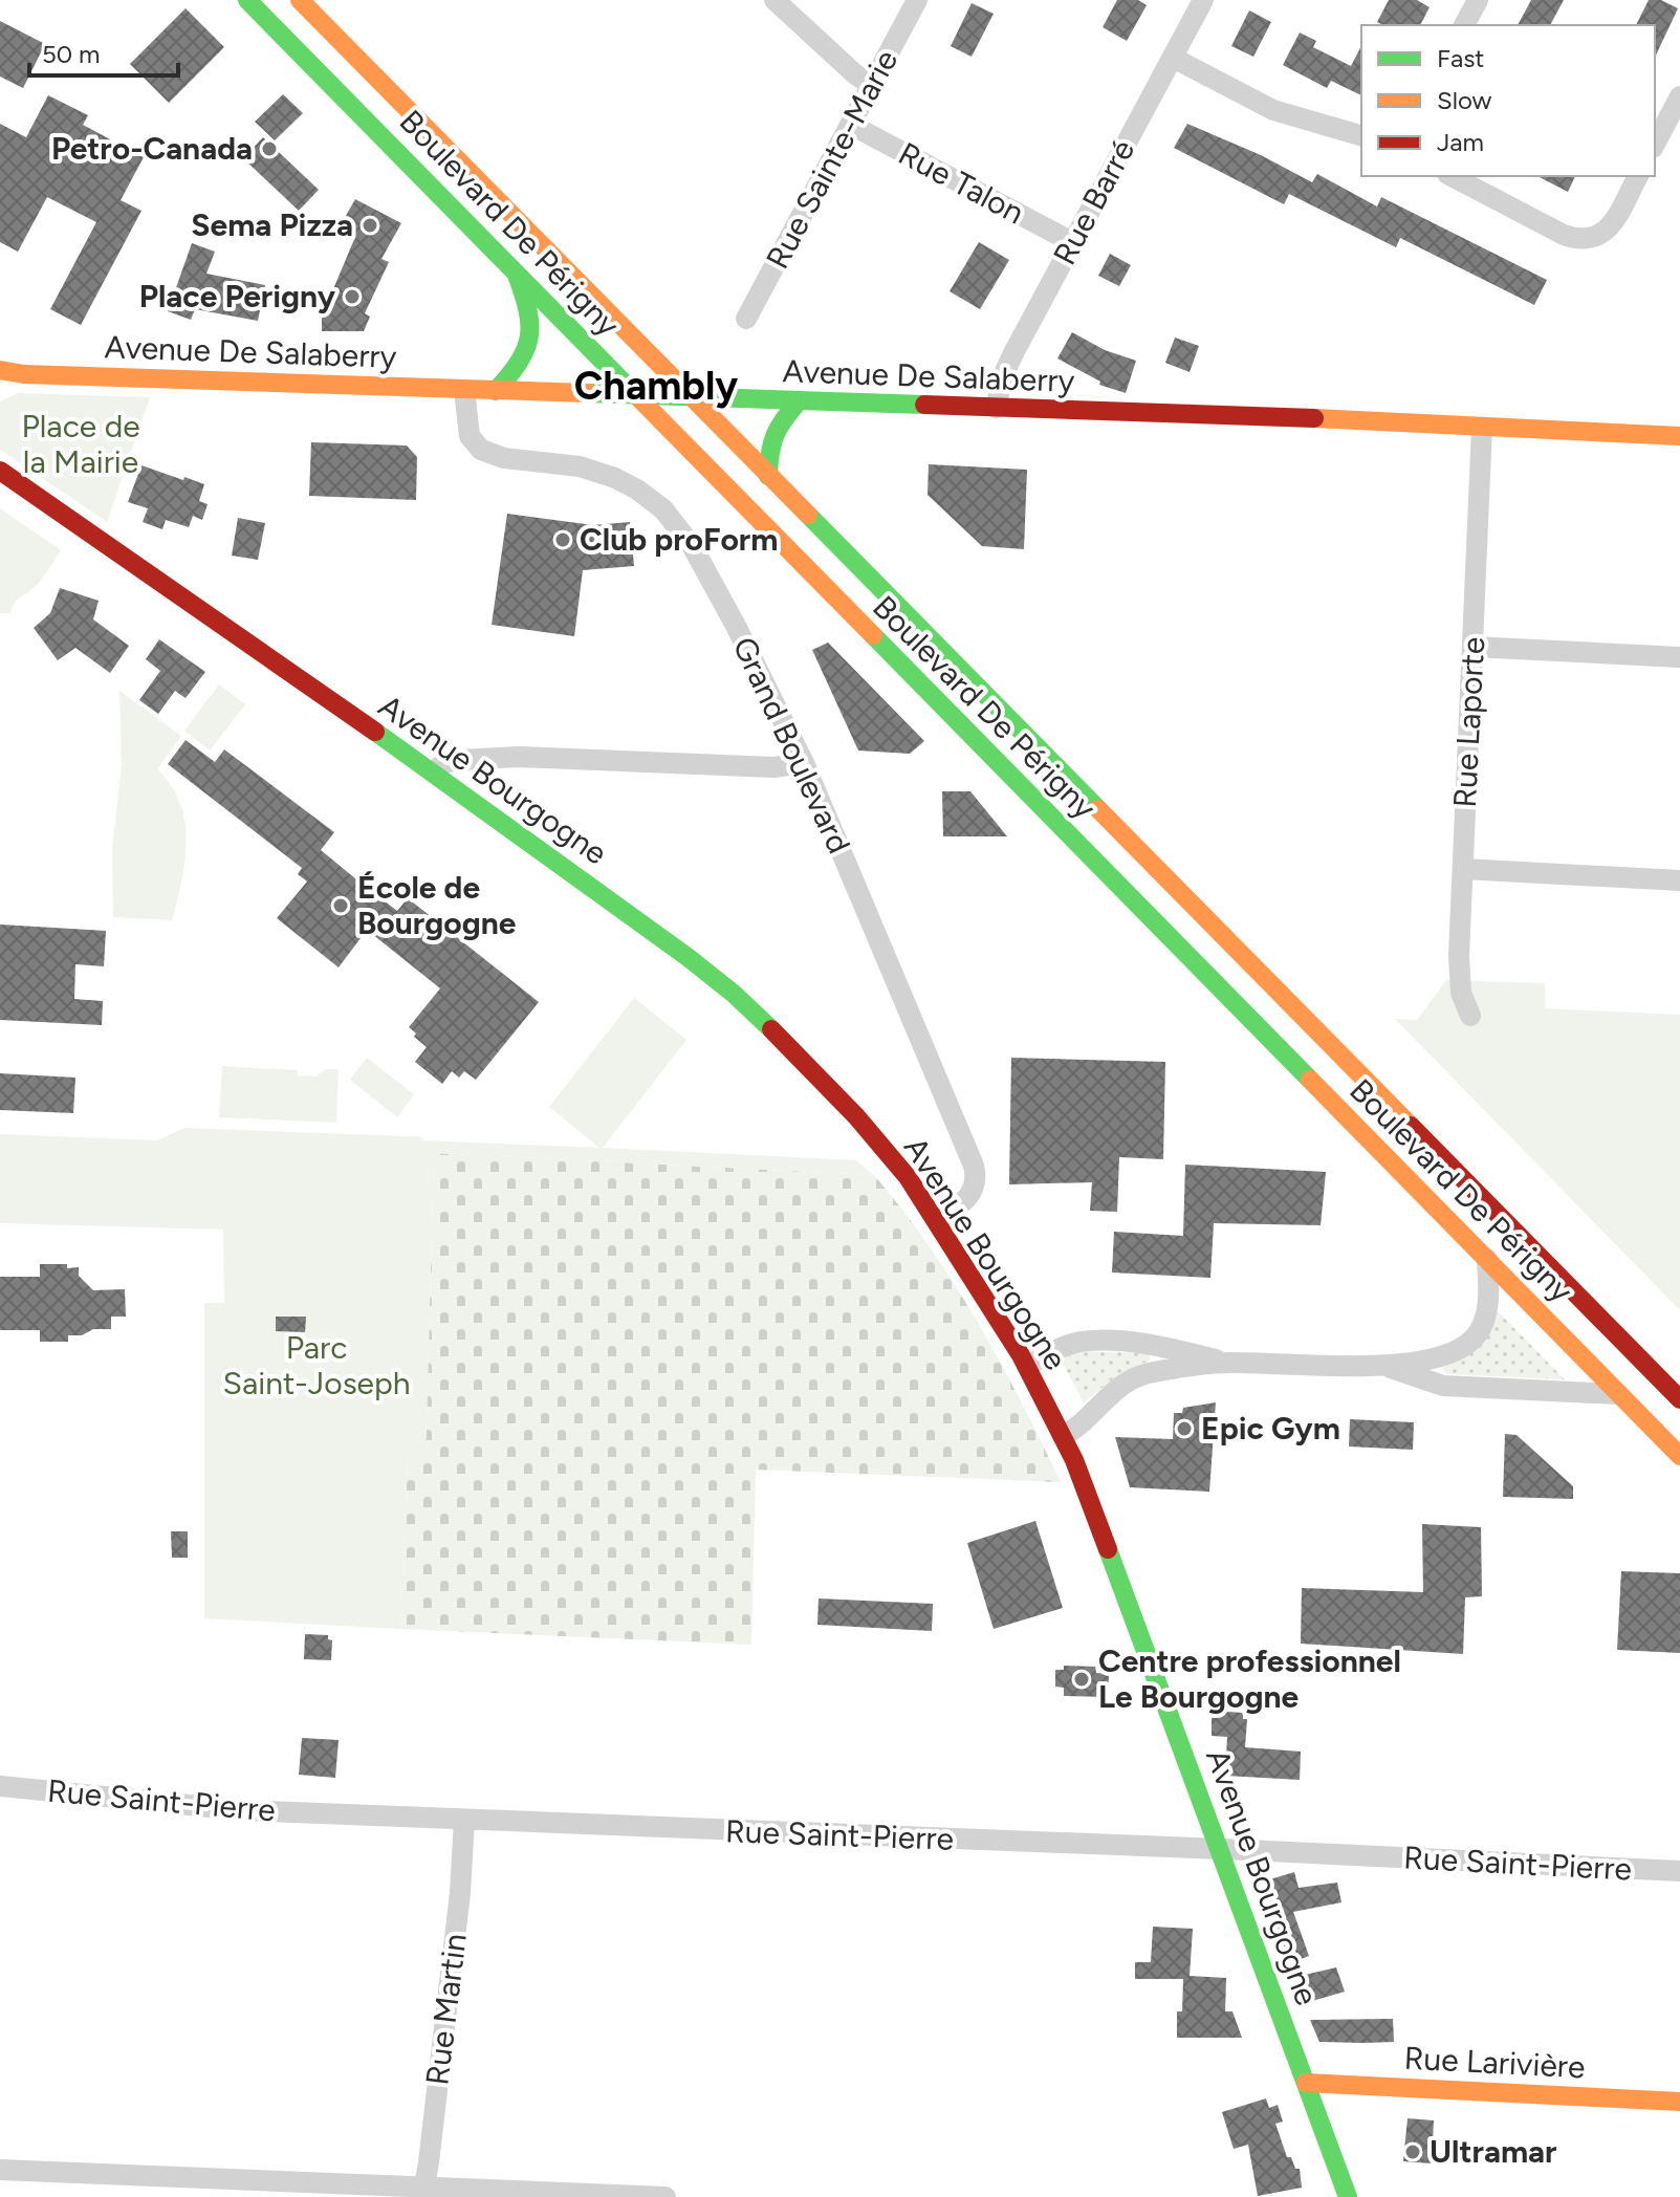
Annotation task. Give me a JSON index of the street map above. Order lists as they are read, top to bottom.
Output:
{
  "streets": {
    "street": [
      "Rue Sainte-Marie",
      "Rue Talon",
      "Rue Barré",
      "Boulevard De Périgny",
      "Avenue De Salaberry",
      "Rue Laporte",
      "Grand Boulevard",
      "Avenue Bourgogne",
      "Rue Saint-Pierre",
      "Rue Martin",
      "Rue Larivière"
    ]
  },
  "crossings": [
    ["Rue Sainte-Marie", "Rue Talon"],
    ["Rue Talon", "Rue Barré"],
    ["Rue Barré", "Avenue De Salaberry"],
    ["Boulevard De Périgny", "Avenue De Salaberry"],
    ["Avenue De Salaberry", "Rue Laporte"],
    ["Avenue De Salaberry", "Grand Boulevard"],
    ["Grand Boulevard", "Avenue Bourgogne"],
    ["Avenue Bourgogne", "Rue Saint-Pierre"],
    ["Avenue Bourgogne", "Rue Larivière"],
    ["Rue Saint-Pierre", "Rue Martin"]
  ],
  "districts": ["Chambly"],
  "parks": ["Place de la Mairie", "Parc Saint-Joseph"],
  "places": [
    "Petro-Canada",
    "Sema Pizza",
    "Place Perigny",
    "Club proForm",
    "École de Bourgogne",
    "Epic Gym",
    "Centre professionnel Le Bourgogne",
    "Ultramar"
  ],
  "legend": ["Fast", "Slow", "Jam"],
  "scale_bar": "50 m"
}
